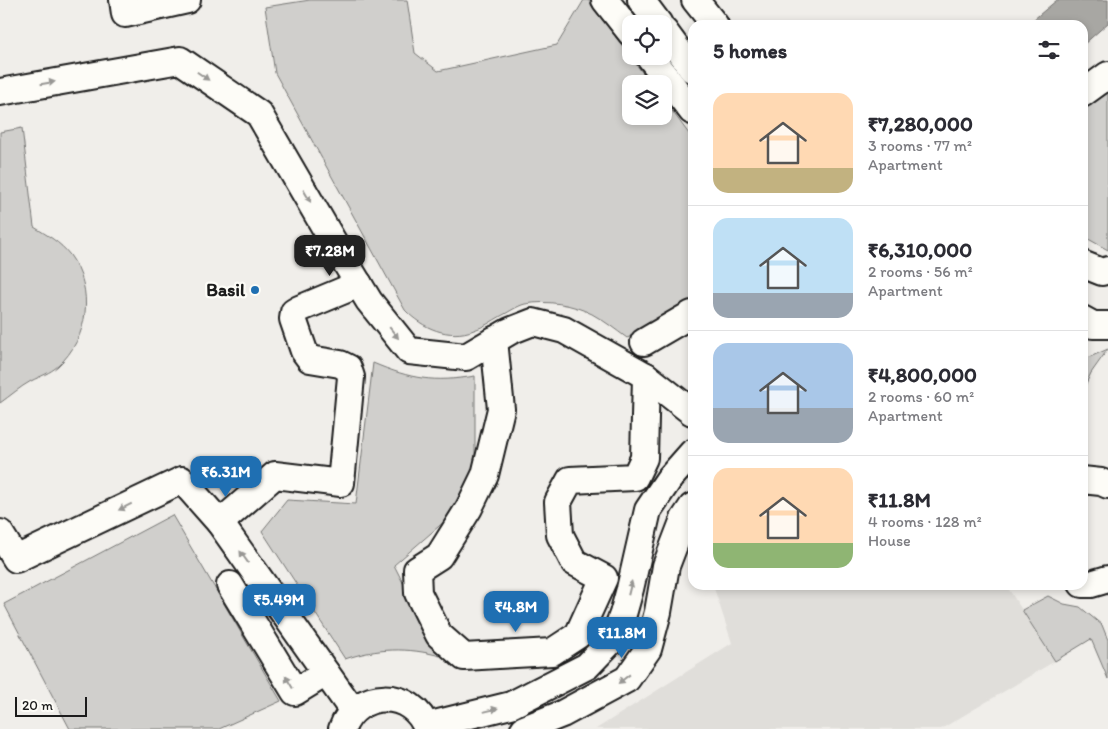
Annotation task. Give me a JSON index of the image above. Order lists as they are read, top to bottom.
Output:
{
  "places": ["Basil"],
  "scale_bar": "20 m",
  "page": {
    "heading": "5 homes",
    "list": [
      {
        "name": "₹7,280,000",
        "note": "3 rooms · 77 m² · Apartment"
      },
      {
        "name": "₹6,310,000",
        "note": "2 rooms · 56 m² · Apartment"
      },
      {
        "name": "₹4,800,000",
        "note": "2 rooms · 60 m² · Apartment"
      },
      {
        "name": "₹11.8M",
        "note": "4 rooms · 128 m² · House"
      }
    ],
    "price": [
      "₹7.28M",
      "₹6.31M",
      "₹5.49M",
      "₹4.8M",
      "₹11.8M"
    ],
    "scale": "20 m"
  }
}
